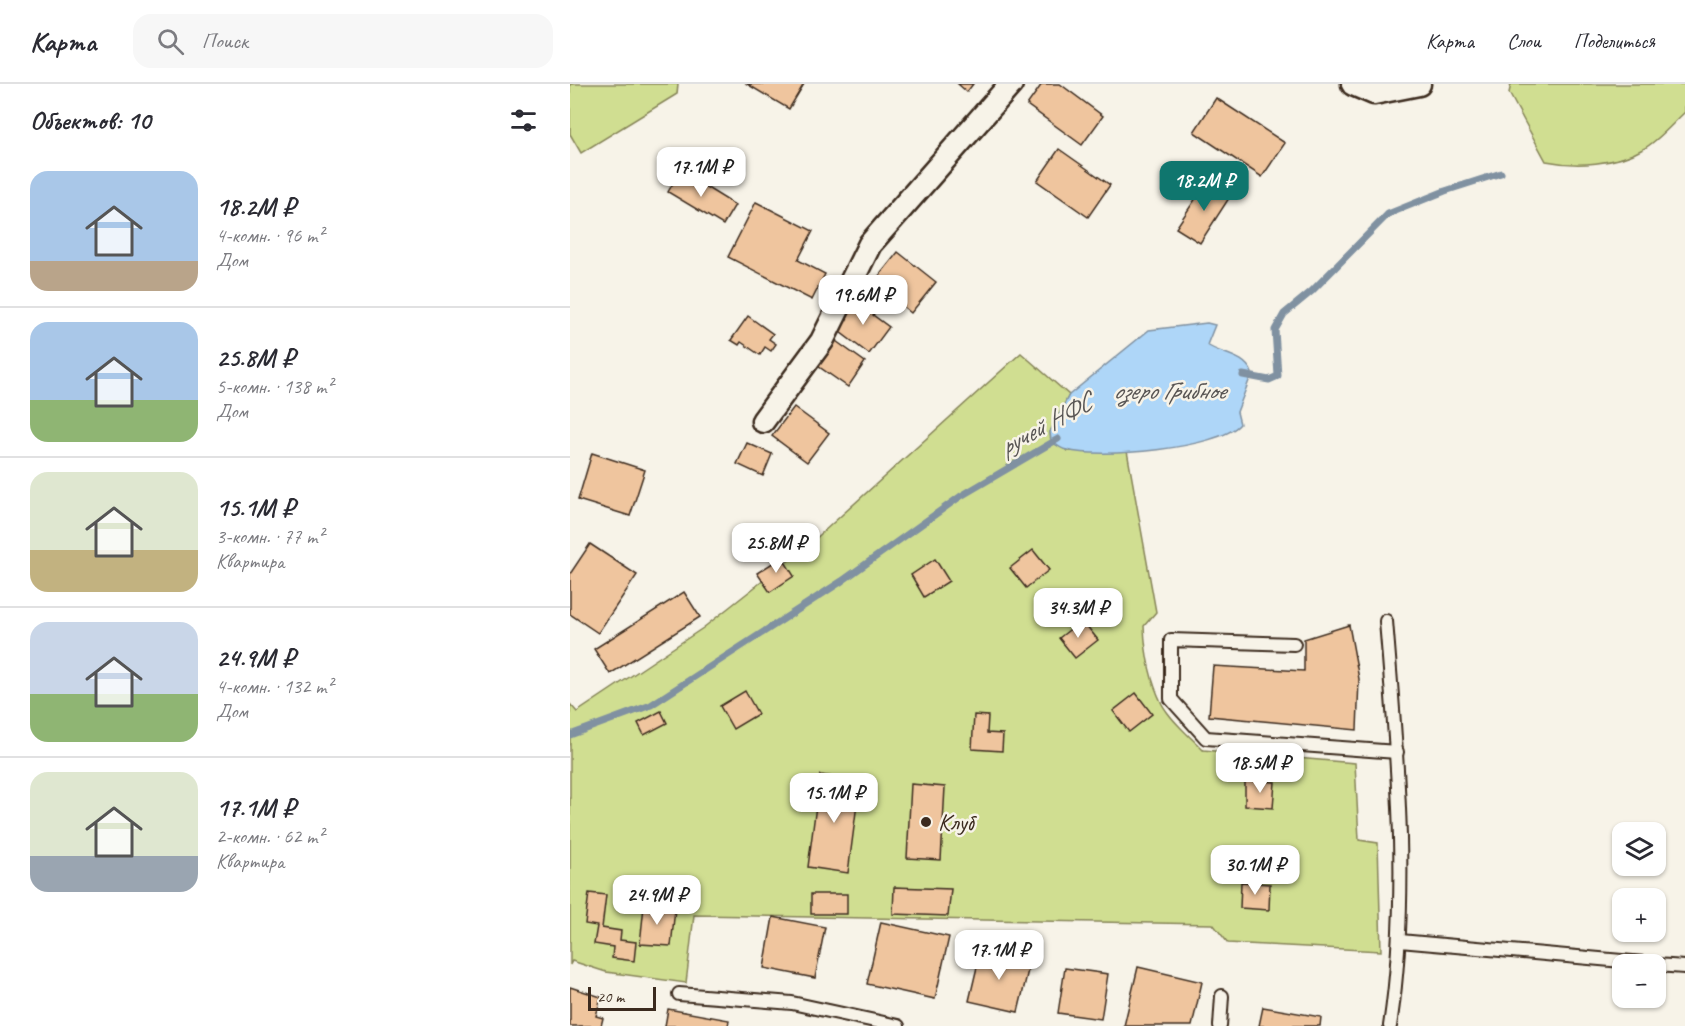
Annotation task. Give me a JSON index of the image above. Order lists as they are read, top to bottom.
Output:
{
  "water": ["озеро Грибное", "ручей НФС"],
  "places": ["Клуб"],
  "scale_bar": "20 m",
  "page": {
    "header": "Карта",
    "search": "Поиск",
    "nav": ["Карта", "Слои", "Поделиться"],
    "heading": "Объектов: 10",
    "price": [
      "17.1M ₽",
      "18.2M ₽",
      "19.6M ₽",
      "25.8M ₽",
      "34.3M ₽",
      "18.5M ₽",
      "15.1M ₽",
      "30.1M ₽",
      "24.9M ₽",
      "17.1M ₽"
    ],
    "list": [
      {
        "name": "18.2M ₽",
        "note": "4-комн. · 96 m² · Дом"
      },
      {
        "name": "25.8M ₽",
        "note": "5-комн. · 138 m² · Дом"
      },
      {
        "name": "15.1M ₽",
        "note": "3-комн. · 77 m² · Квартира"
      },
      {
        "name": "24.9M ₽",
        "note": "4-комн. · 132 m² · Дом"
      },
      {
        "name": "17.1M ₽",
        "note": "2-комн. · 62 m² · Квартира"
      }
    ],
    "map_buttons": ["+", "−"],
    "scale": "20 m"
  }
}
